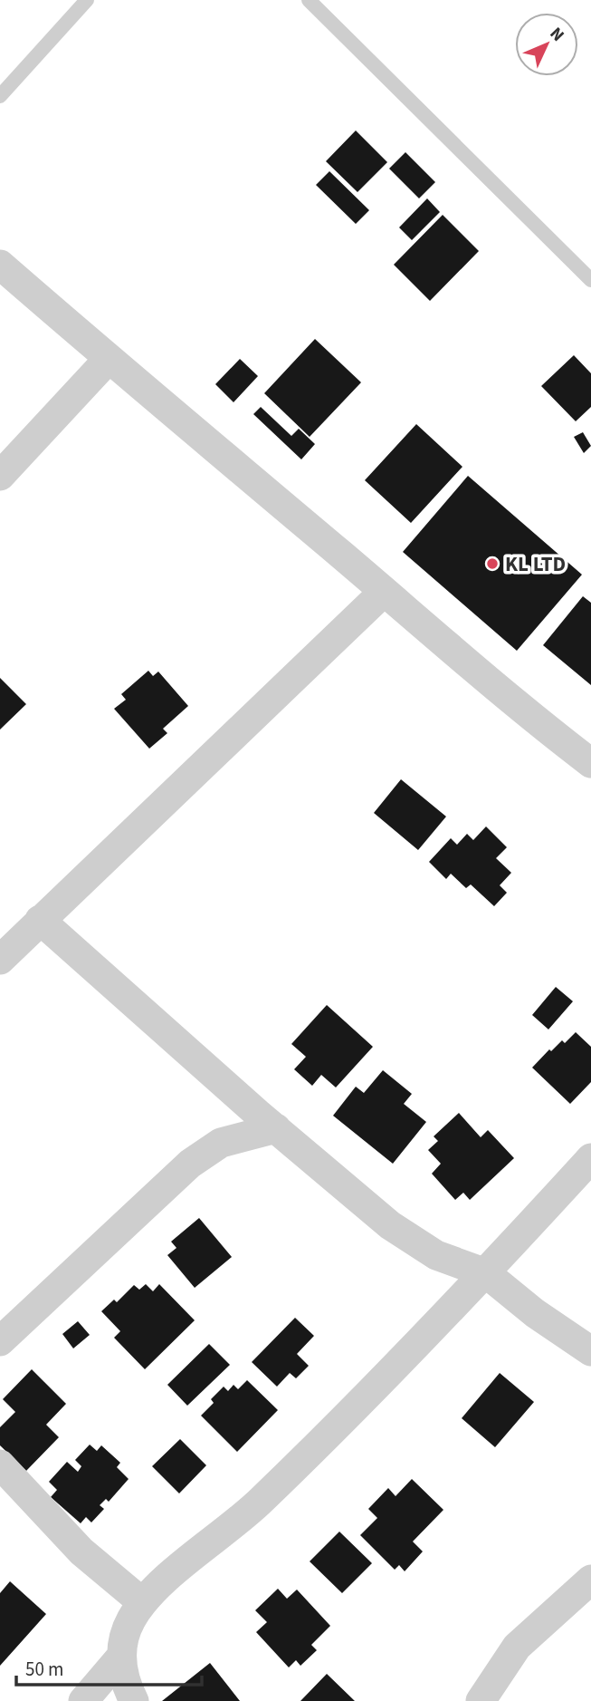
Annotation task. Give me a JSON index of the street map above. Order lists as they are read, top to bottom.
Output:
{
  "places": ["KL LTD"],
  "scale_bar": "50 m",
  "north": "top right"
}
